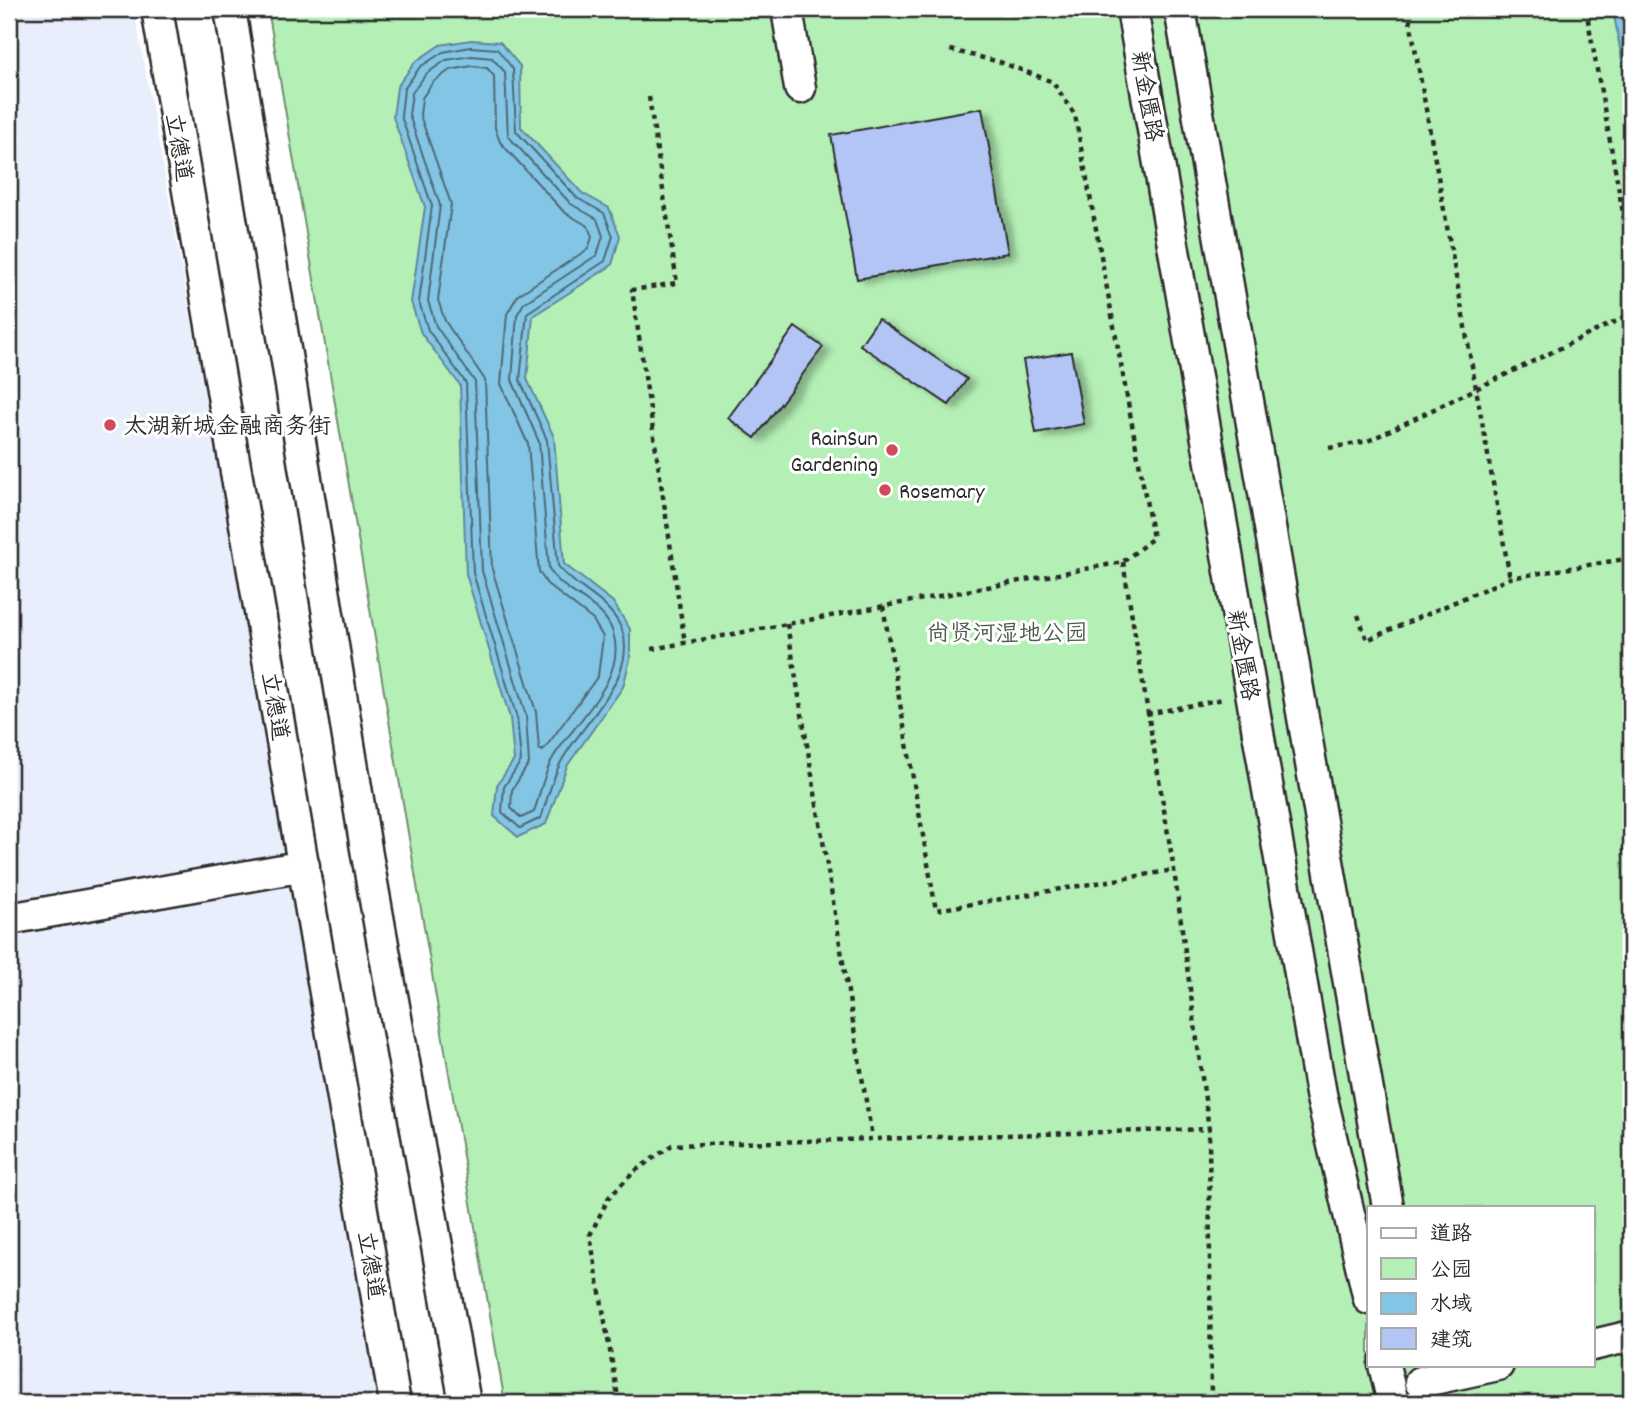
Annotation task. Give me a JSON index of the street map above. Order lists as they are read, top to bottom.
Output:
{
  "streets": {
    "street": ["新金匮路", "立德道"]
  },
  "parks": ["尚贤河湿地公园"],
  "places": ["太湖新城金融商务街", "RainSun Gardening", "Rosemary"],
  "legend": [
    "道路",
    "公园",
    "水域",
    "建筑"
  ]
}
